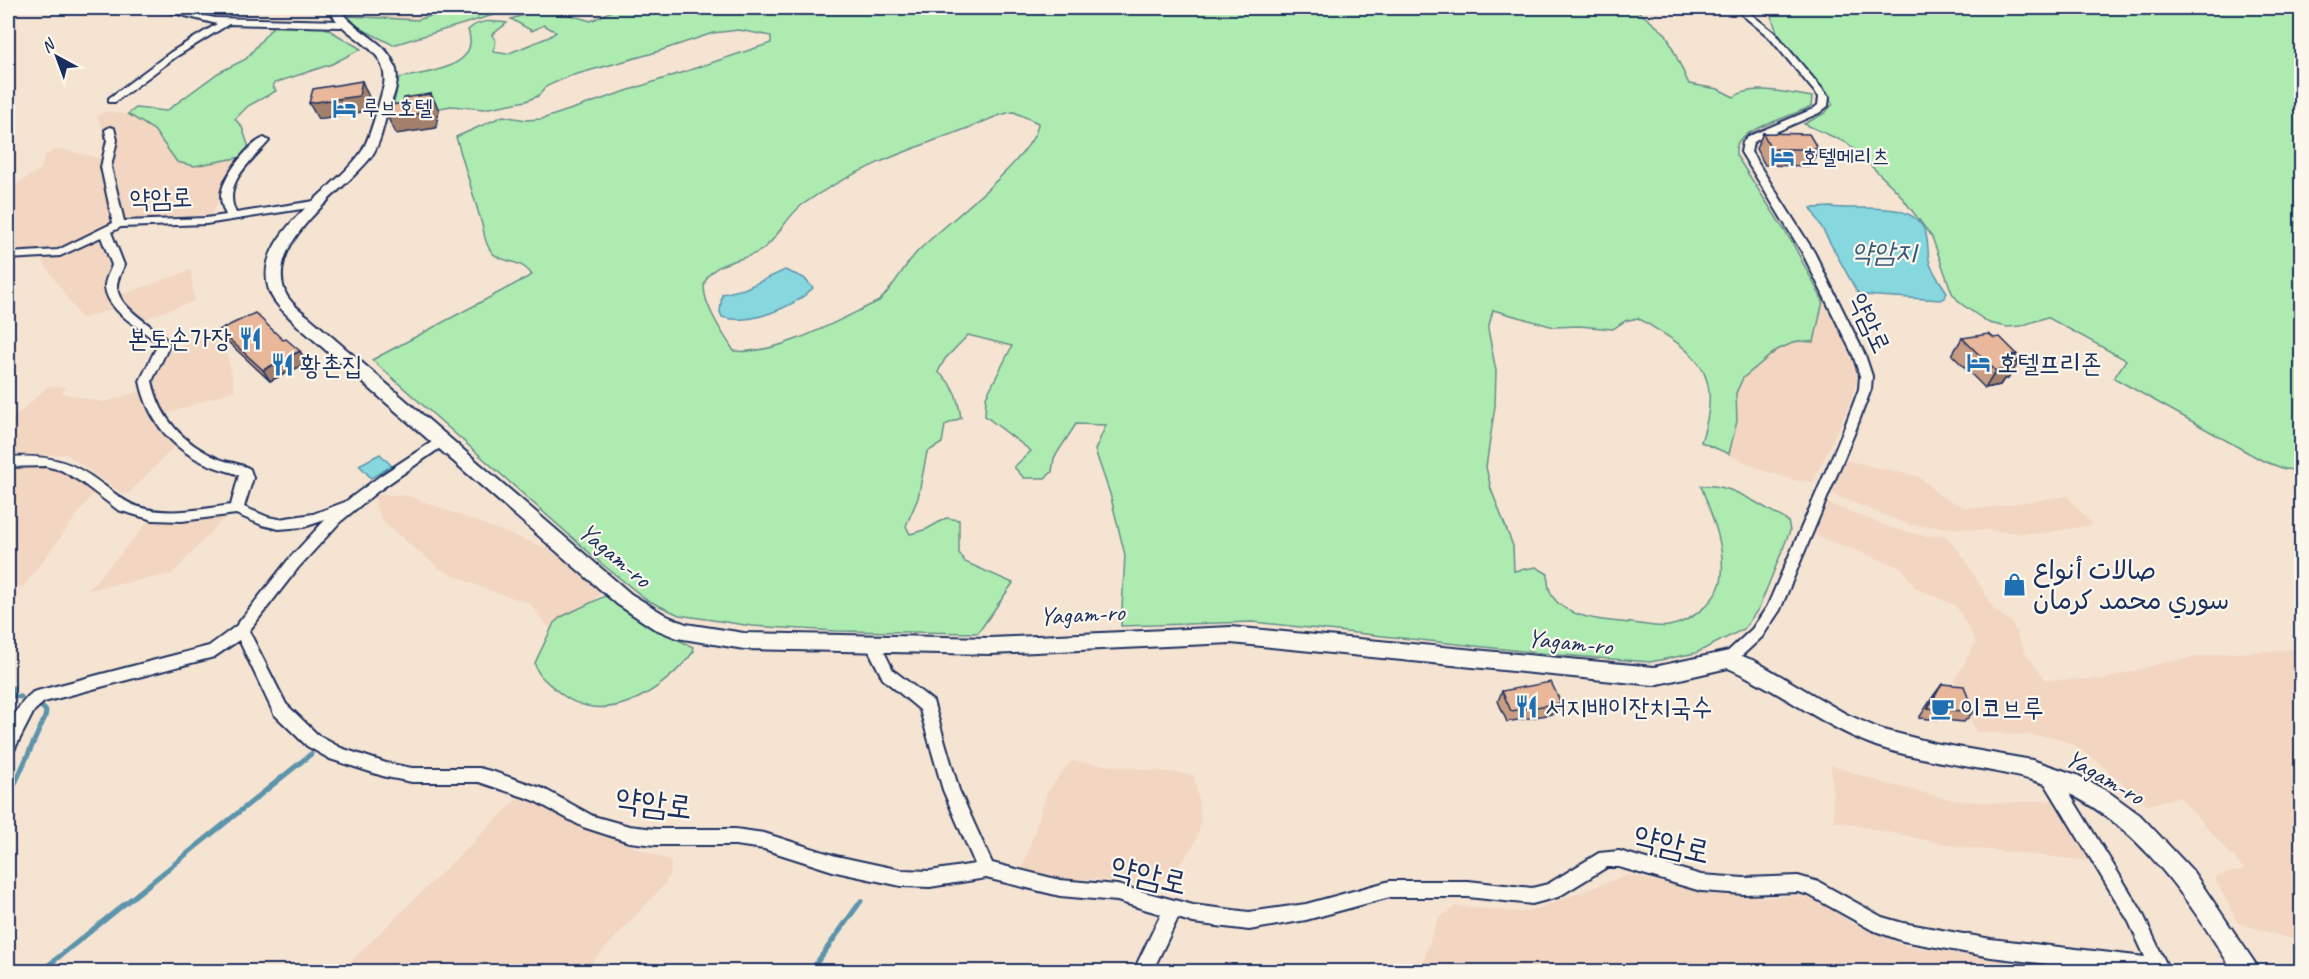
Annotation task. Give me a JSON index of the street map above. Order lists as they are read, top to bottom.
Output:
{
  "streets": {
    "street": ["약암로", "Yagam-ro"]
  },
  "crossings": [
    ["약암로", "Yagam-ro"]
  ],
  "water": ["약암지"],
  "places": {
    "hotel": ["루브호텔", "호텔메리츠", "호텔프리존"],
    "restaurant": ["본토손가장", "황촌집", "서지배이잔치국수"],
    "shop": ["صالات أنواع سوري محمد كرمان"],
    "cafe": ["이코브루"]
  },
  "north": "top left"
}
